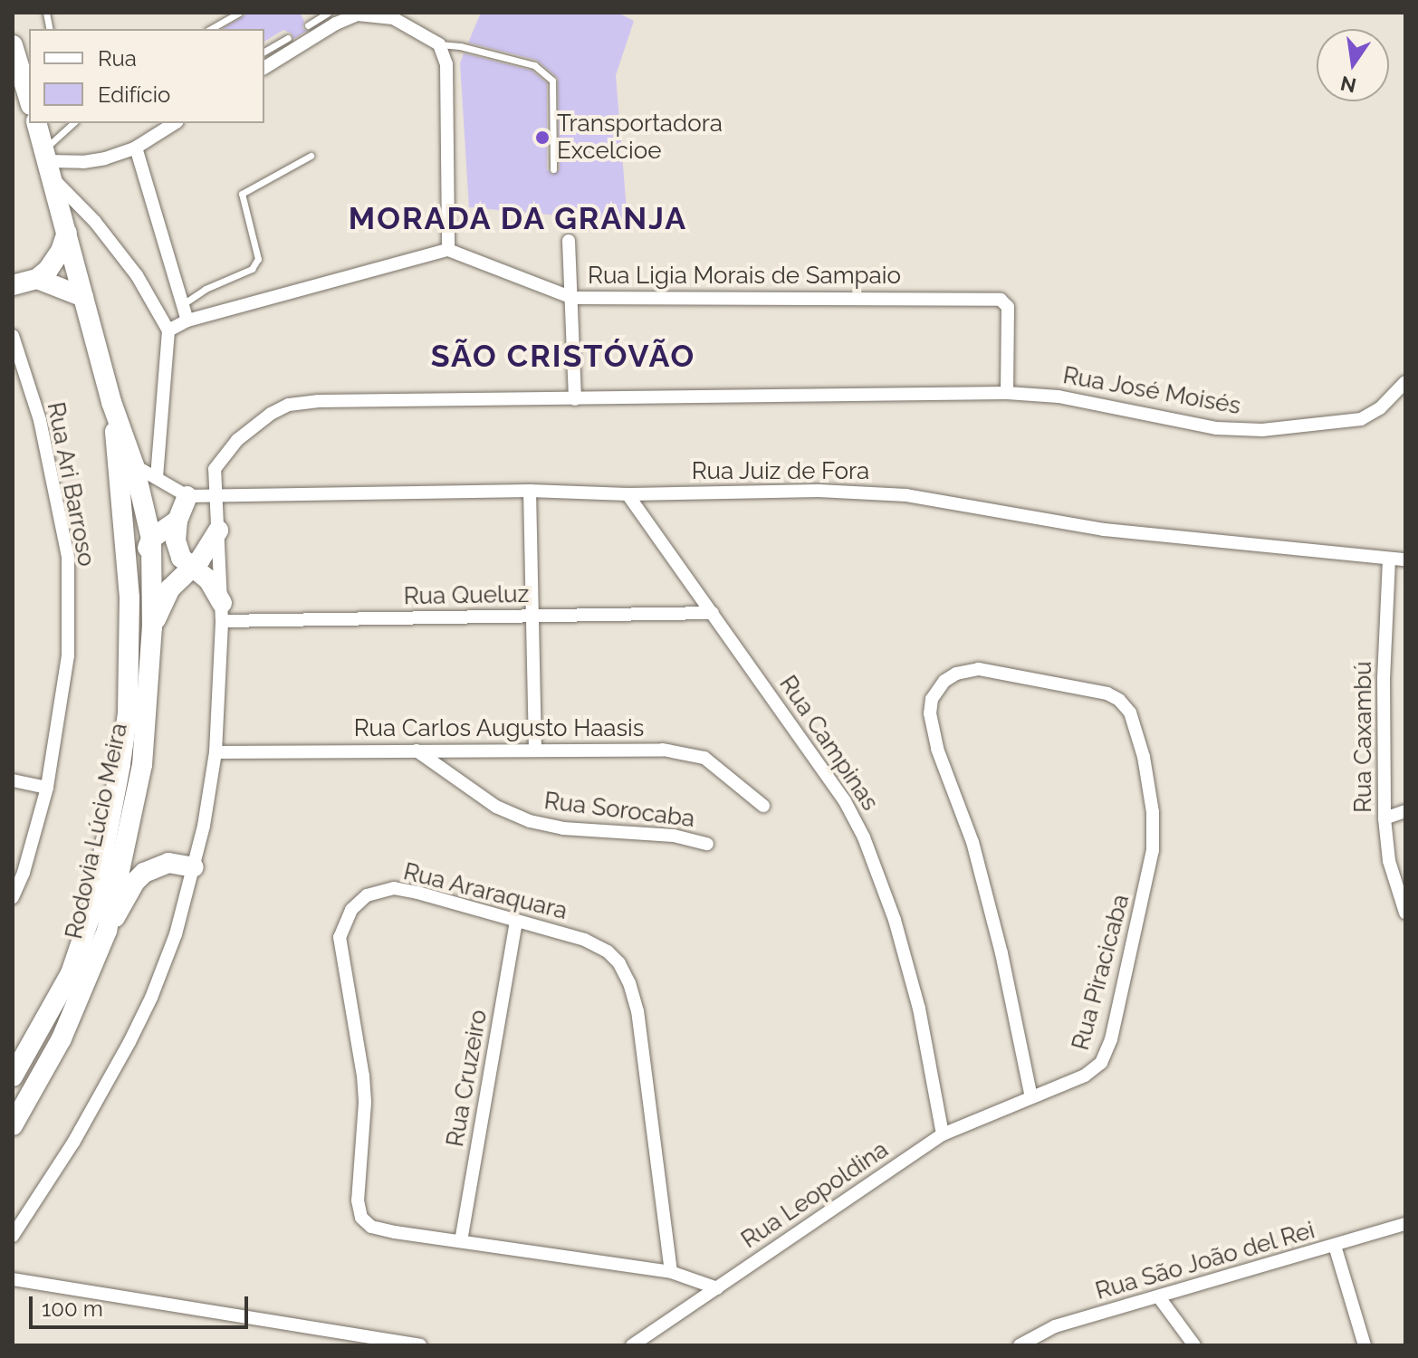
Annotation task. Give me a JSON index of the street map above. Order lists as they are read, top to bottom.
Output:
{
  "streets": {
    "main road": ["Rodovia Lúcio Meira"],
    "street": [
      "Rua Ligia Morais de Sampaio",
      "Rua José Moisés",
      "Rua Juiz de Fora",
      "Rua Ari Barroso",
      "Rua Queluz",
      "Rua Carlos Augusto Haasis",
      "Rua Caxambú",
      "Rua Campinas",
      "Rua Sorocaba",
      "Rua Araraquara",
      "Rua Piracicaba",
      "Rua Cruzeiro",
      "Rua Leopoldina",
      "Rua São João del Rei"
    ]
  },
  "crossings": [
    ["Rua Ligia Morais de Sampaio", "Rua José Moisés"],
    ["Rua José Moisés", "Rua Juiz de Fora"],
    ["Rua José Moisés", "Rua Queluz"],
    ["Rua José Moisés", "Rua Carlos Augusto Haasis"],
    ["Rua Juiz de Fora", "Rua Caxambú"],
    ["Rua Juiz de Fora", "Rua Campinas"],
    ["Rua Queluz", "Rua Campinas"],
    ["Rua Carlos Augusto Haasis", "Rua Sorocaba"],
    ["Rua Campinas", "Rua Leopoldina"],
    ["Rua Araraquara", "Rua Cruzeiro"],
    ["Rua Araraquara", "Rua Leopoldina"],
    ["Rua Piracicaba", "Rua Leopoldina"]
  ],
  "districts": ["MORADA DA GRANJA", "SÃO CRISTÓVÃO"],
  "places": ["Transportadora Excelcioe"],
  "legend": ["Rua", "Edifício"],
  "scale_bar": "100 m",
  "north": "bottom"
}
